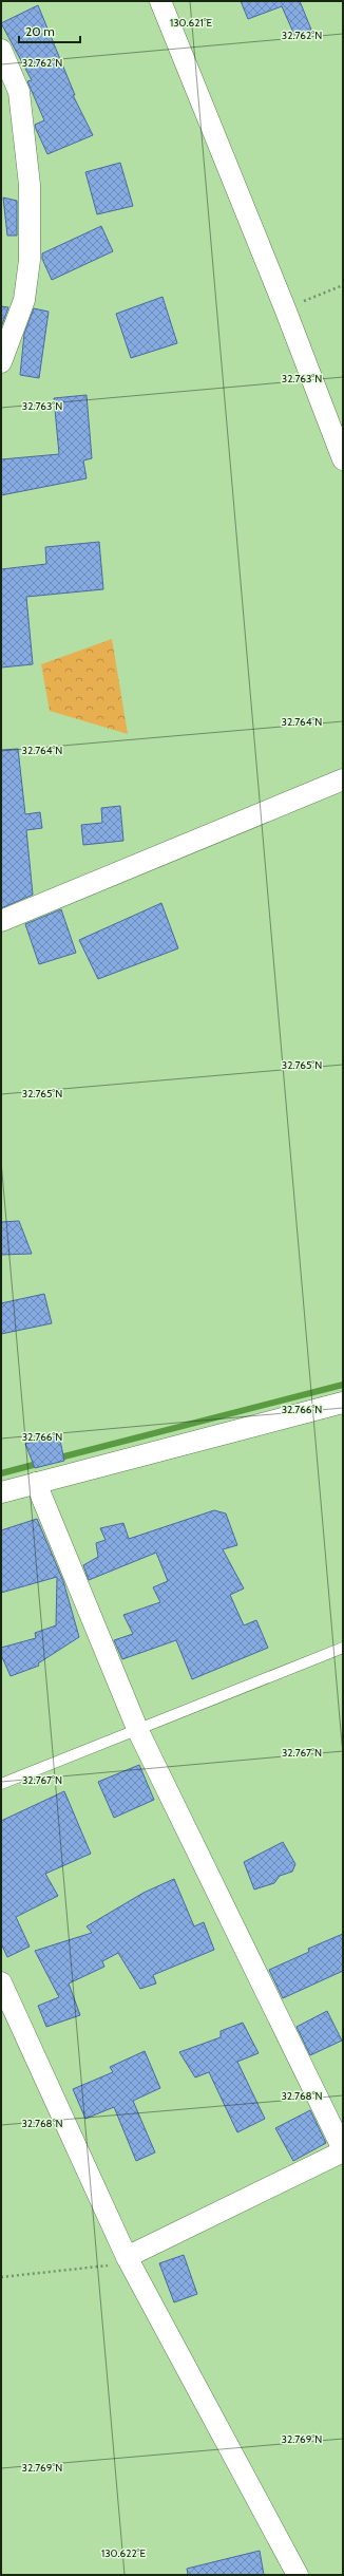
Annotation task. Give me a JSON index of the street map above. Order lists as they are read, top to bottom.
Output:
{
  "scale_bar": "20 m",
  "coordinates": [
    "130.621°E",
    "32.762°N",
    "32.763°N",
    "32.764°N",
    "32.765°N",
    "32.766°N",
    "32.767°N",
    "32.768°N",
    "32.769°N",
    "130.622°E"
  ]
}
